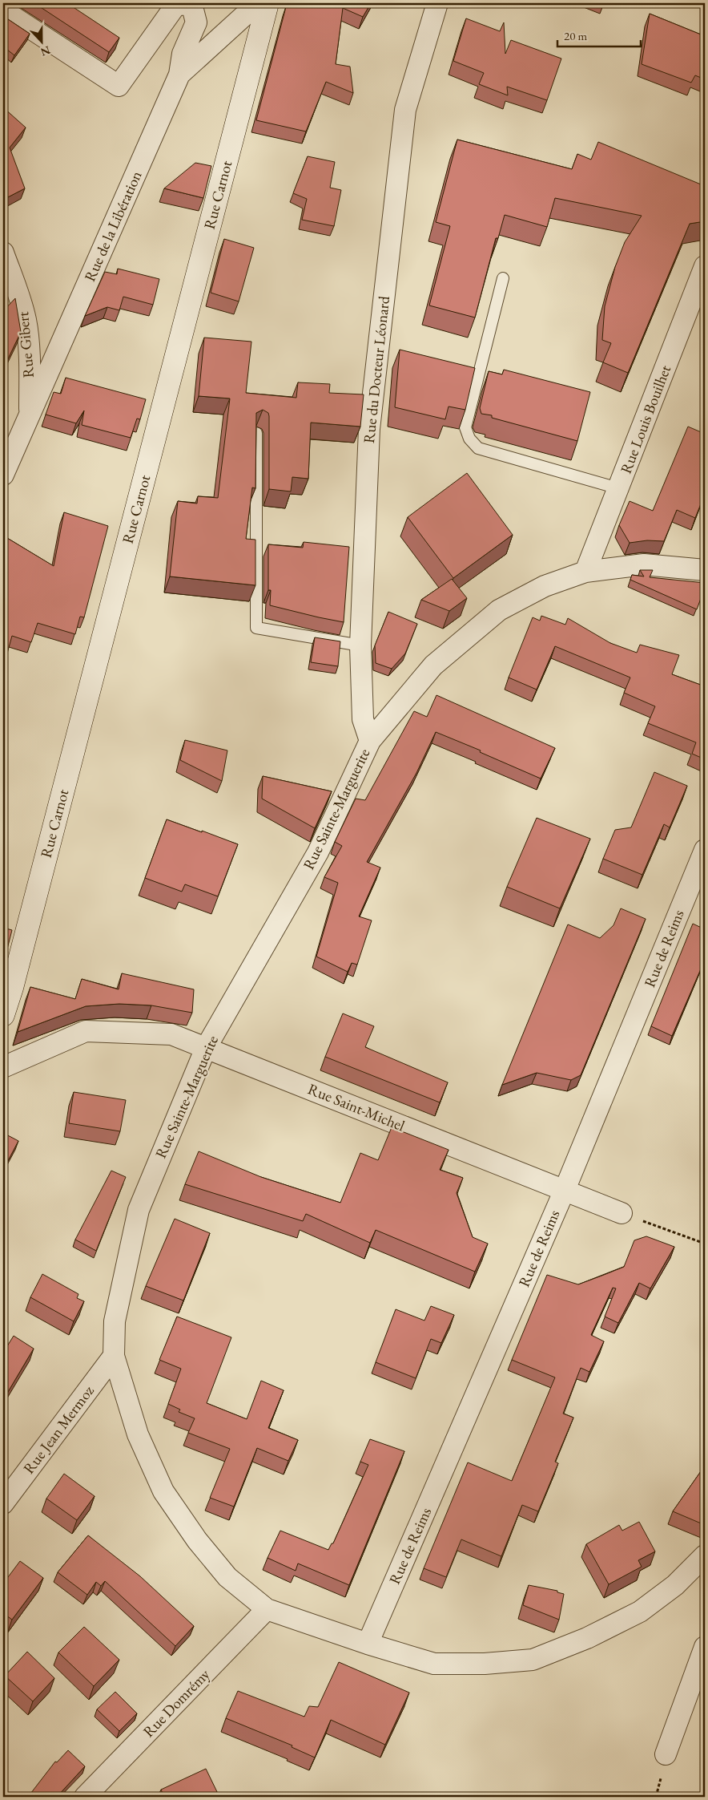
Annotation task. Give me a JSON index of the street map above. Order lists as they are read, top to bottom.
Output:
{
  "streets": {
    "street": [
      "Rue Carnot",
      "Rue de la Libération",
      "Rue Gibert",
      "Rue du Docteur Léonard",
      "Rue Louis Bouilhet",
      "Rue Sainte-Marguerite",
      "Rue de Reims",
      "Rue Saint-Michel",
      "Rue Jean Mermoz",
      "Rue Domrémy"
    ]
  },
  "crossings": [
    ["Rue de la Libération", "Rue Gibert"],
    ["Rue du Docteur Léonard", "Rue Sainte-Marguerite"],
    ["Rue Louis Bouilhet", "Rue Sainte-Marguerite"],
    ["Rue Sainte-Marguerite", "Rue de Reims"],
    ["Rue Sainte-Marguerite", "Rue Saint-Michel"],
    ["Rue Sainte-Marguerite", "Rue Jean Mermoz"],
    ["Rue Sainte-Marguerite", "Rue Domrémy"],
    ["Rue de Reims", "Rue Saint-Michel"]
  ],
  "scale_bar": "20 m",
  "north": "bottom"
}
